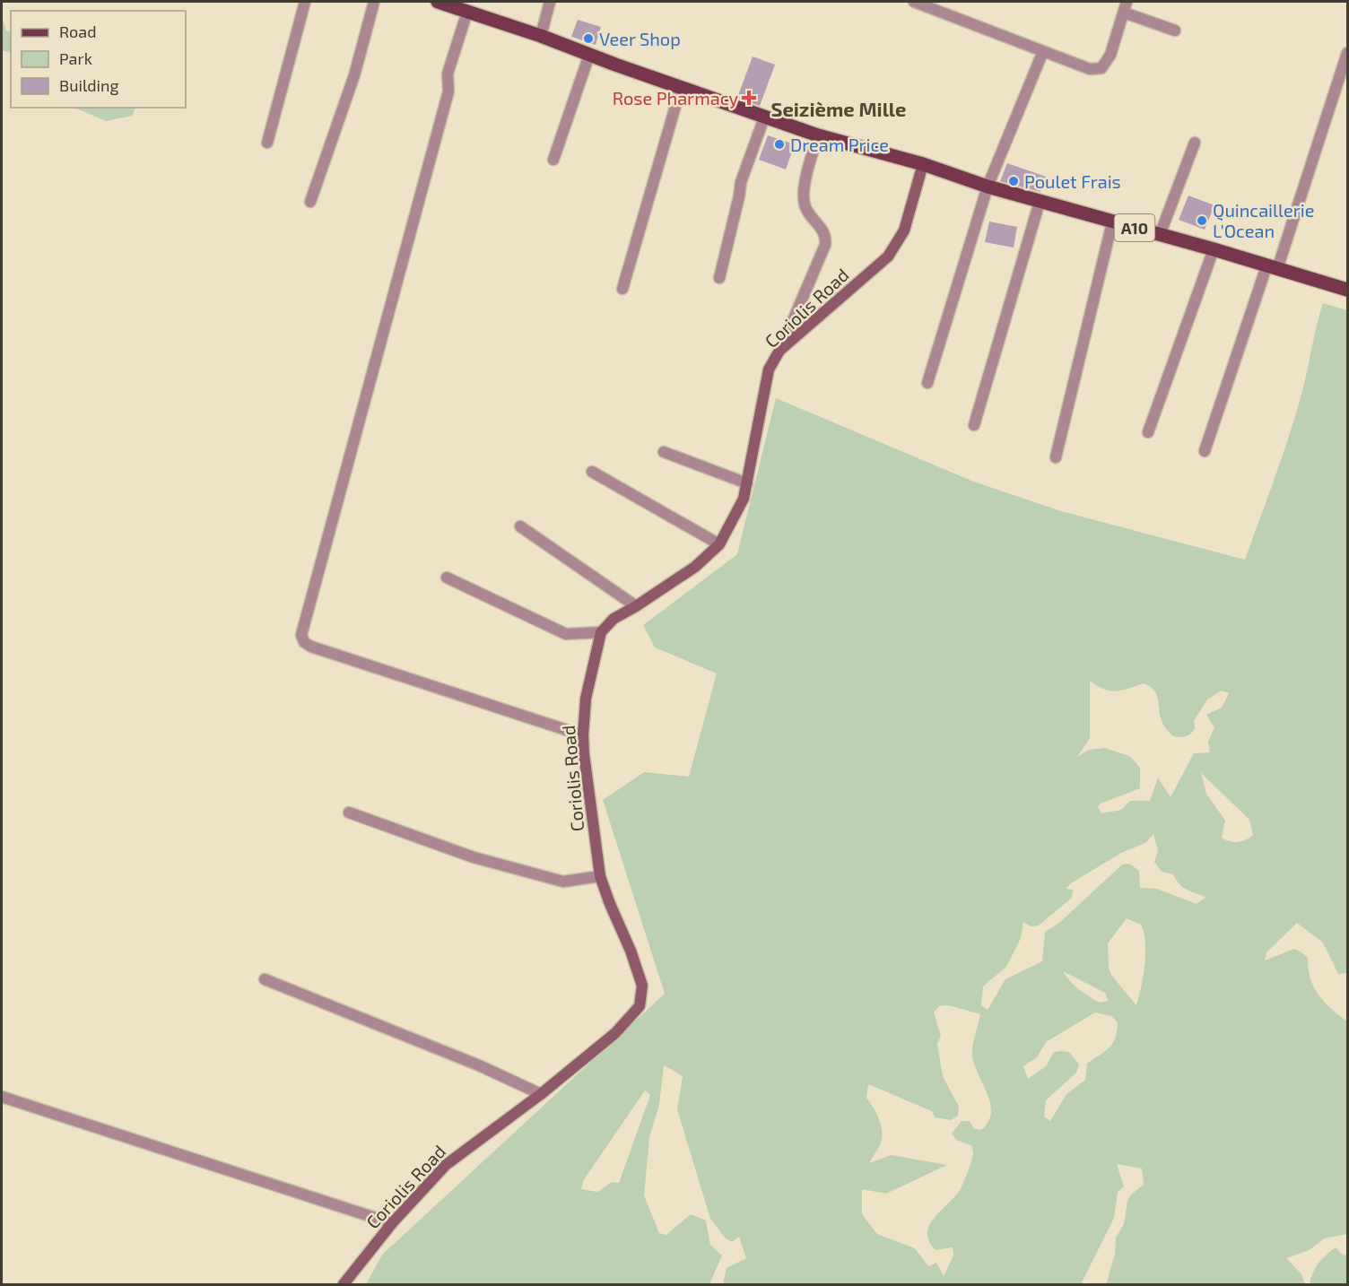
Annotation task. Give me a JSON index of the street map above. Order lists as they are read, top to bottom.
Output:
{
  "streets": {
    "main road": ["A10", "Coriolis Road"]
  },
  "crossings": [
    ["A10", "Coriolis Road"]
  ],
  "districts": ["Seizième Mille"],
  "places": {
    "other": [
      "Veer Shop",
      "Dream Price",
      "Poulet Frais",
      "Quincaillerie L'Ocean"
    ],
    "health": ["Rose Pharmacy"]
  },
  "legend": ["Road", "Park", "Building"]
}
